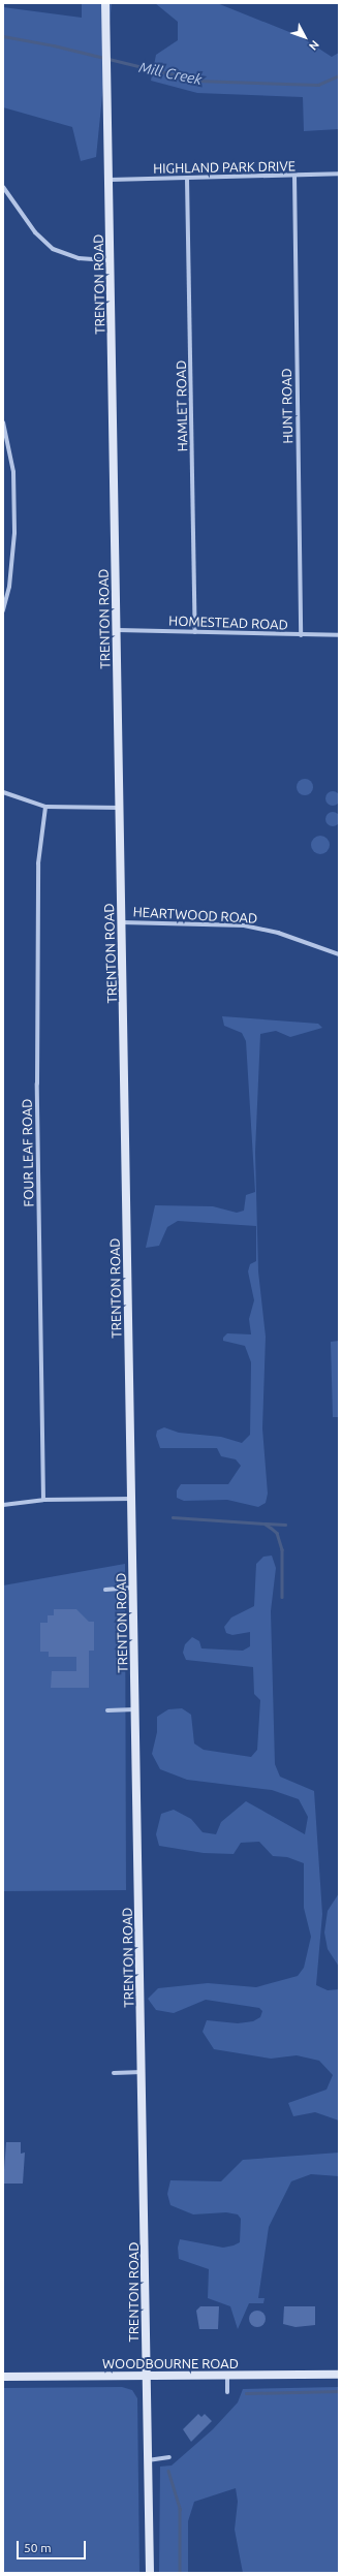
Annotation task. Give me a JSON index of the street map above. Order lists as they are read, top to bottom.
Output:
{
  "streets": {
    "main road": ["TRENTON ROAD", "WOODBOURNE ROAD"],
    "street": [
      "HIGHLAND PARK DRIVE",
      "HAMLET ROAD",
      "HUNT ROAD",
      "HOMESTEAD ROAD",
      "HEARTWOOD ROAD",
      "FOUR LEAF ROAD"
    ]
  },
  "crossings": [
    ["HIGHLAND PARK DRIVE", "TRENTON ROAD"],
    ["HIGHLAND PARK DRIVE", "HAMLET ROAD"],
    ["HIGHLAND PARK DRIVE", "HUNT ROAD"],
    ["TRENTON ROAD", "HOMESTEAD ROAD"],
    ["TRENTON ROAD", "HEARTWOOD ROAD"],
    ["TRENTON ROAD", "WOODBOURNE ROAD"],
    ["HAMLET ROAD", "HOMESTEAD ROAD"],
    ["HUNT ROAD", "HOMESTEAD ROAD"]
  ],
  "water": ["Mill Creek"],
  "scale_bar": "50 m",
  "north": "bottom right"
}
